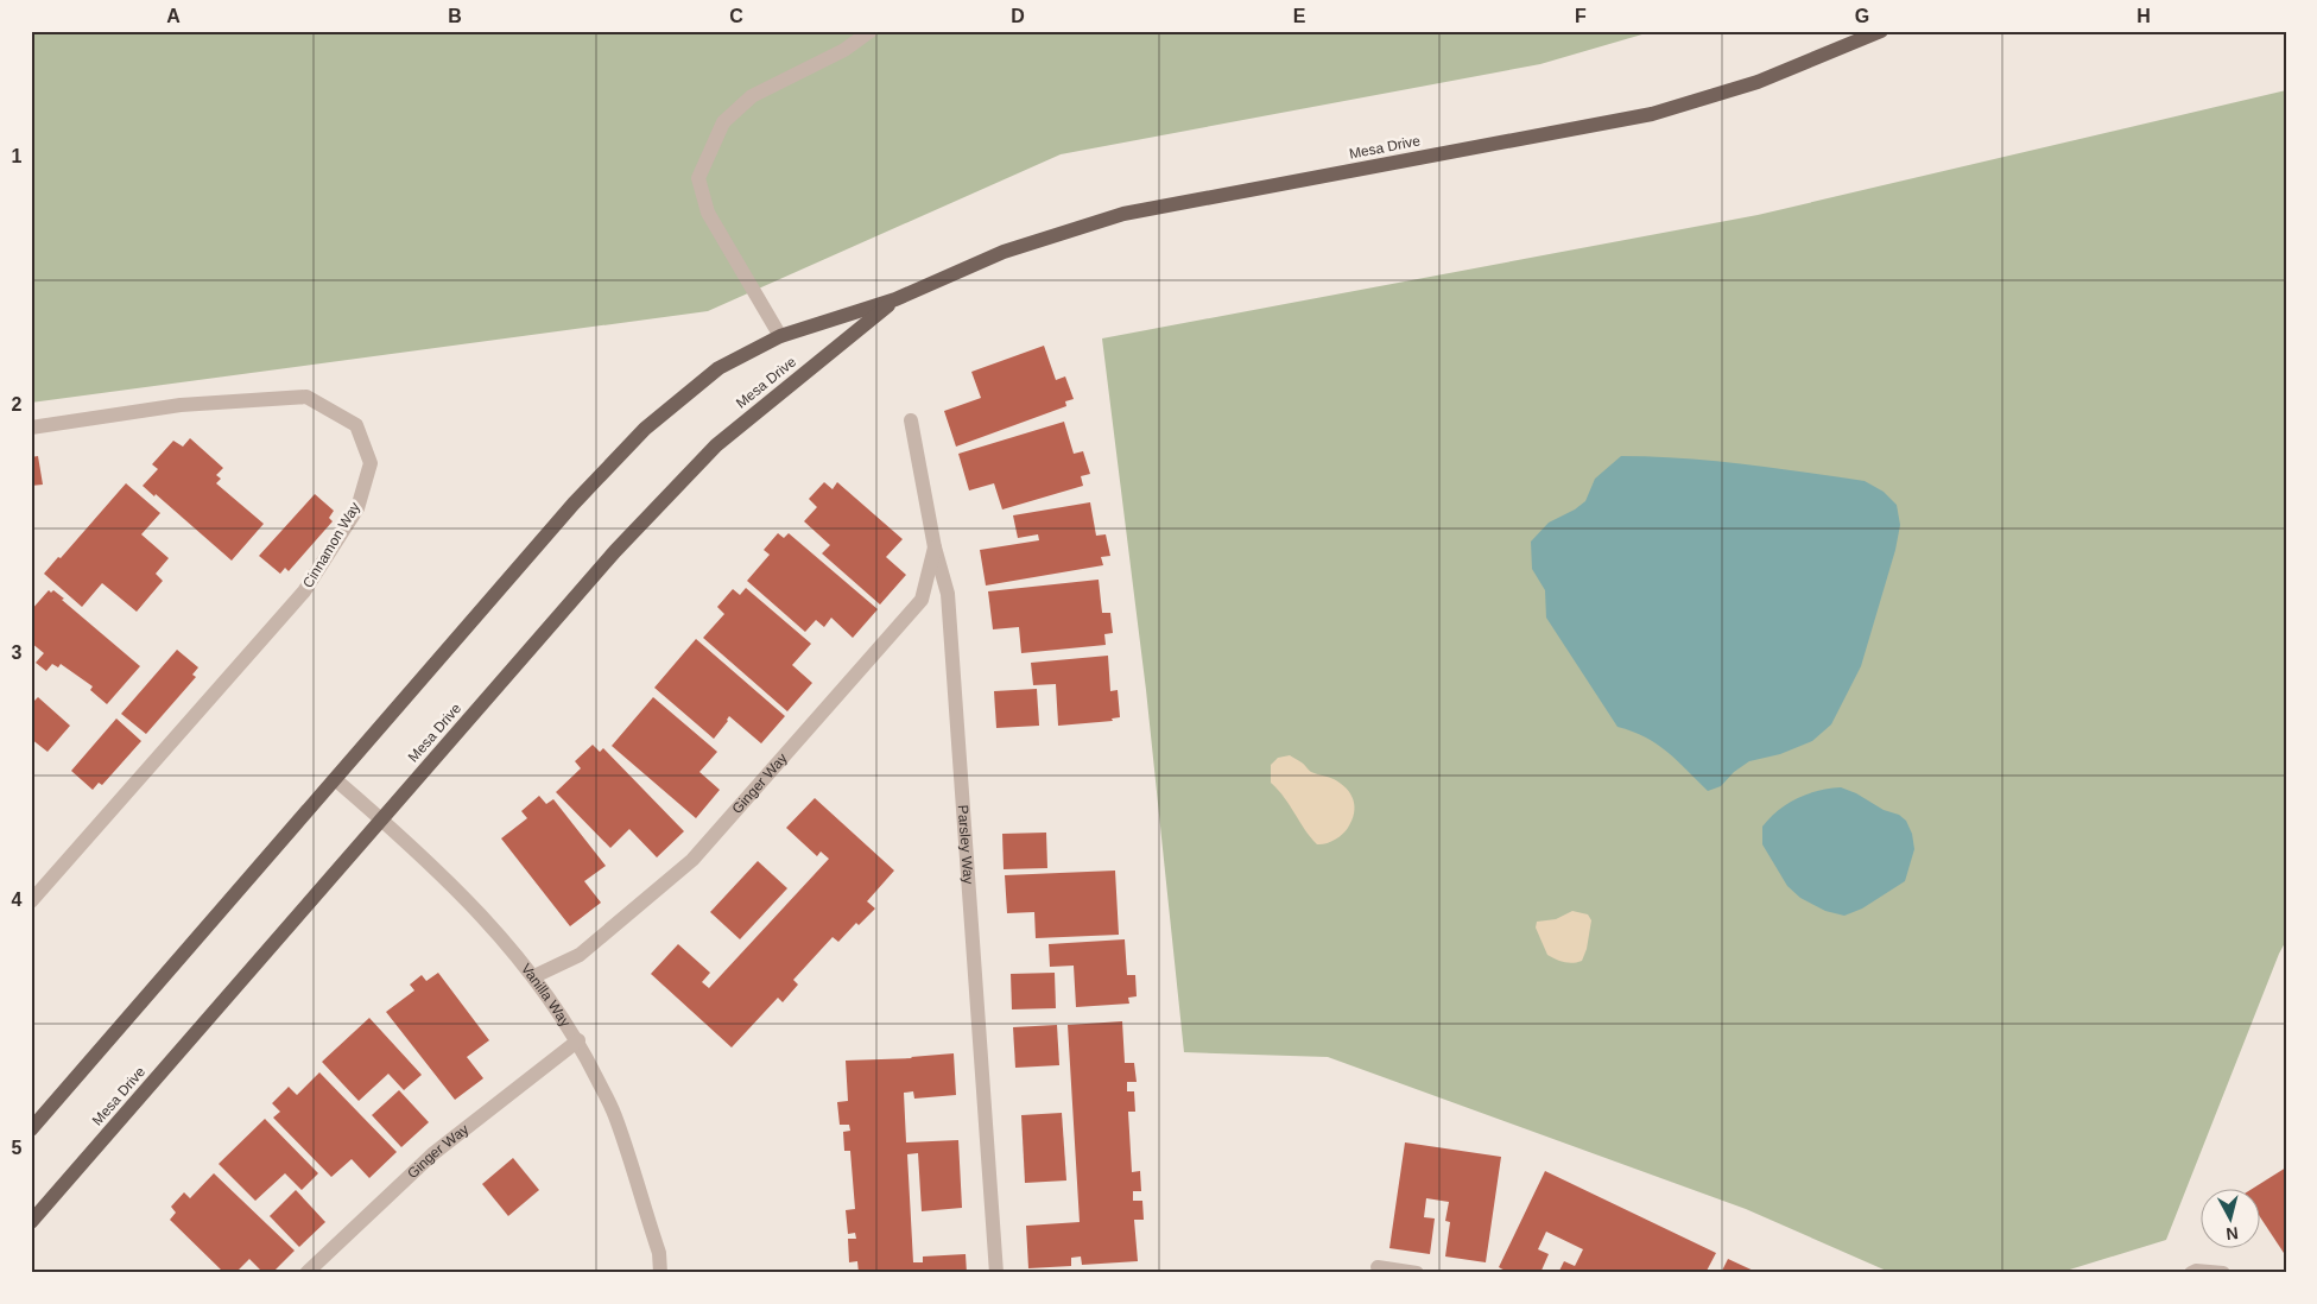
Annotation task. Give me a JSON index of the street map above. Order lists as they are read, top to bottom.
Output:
{
  "streets": {
    "main road": ["Mesa Drive"],
    "street": [
      "Cinnamon Way",
      "Ginger Way",
      "Parsley Way",
      "Vanilla Way"
    ]
  },
  "crossings": [
    ["Mesa Drive", "Vanilla Way"],
    ["Ginger Way", "Parsley Way"],
    ["Ginger Way", "Vanilla Way"]
  ],
  "north": "bottom",
  "grid": {
    "columns": [
      "A",
      "B",
      "C",
      "D",
      "E",
      "F",
      "G",
      "H"
    ],
    "rows": [
      "1",
      "2",
      "3",
      "4",
      "5"
    ]
  }
}
